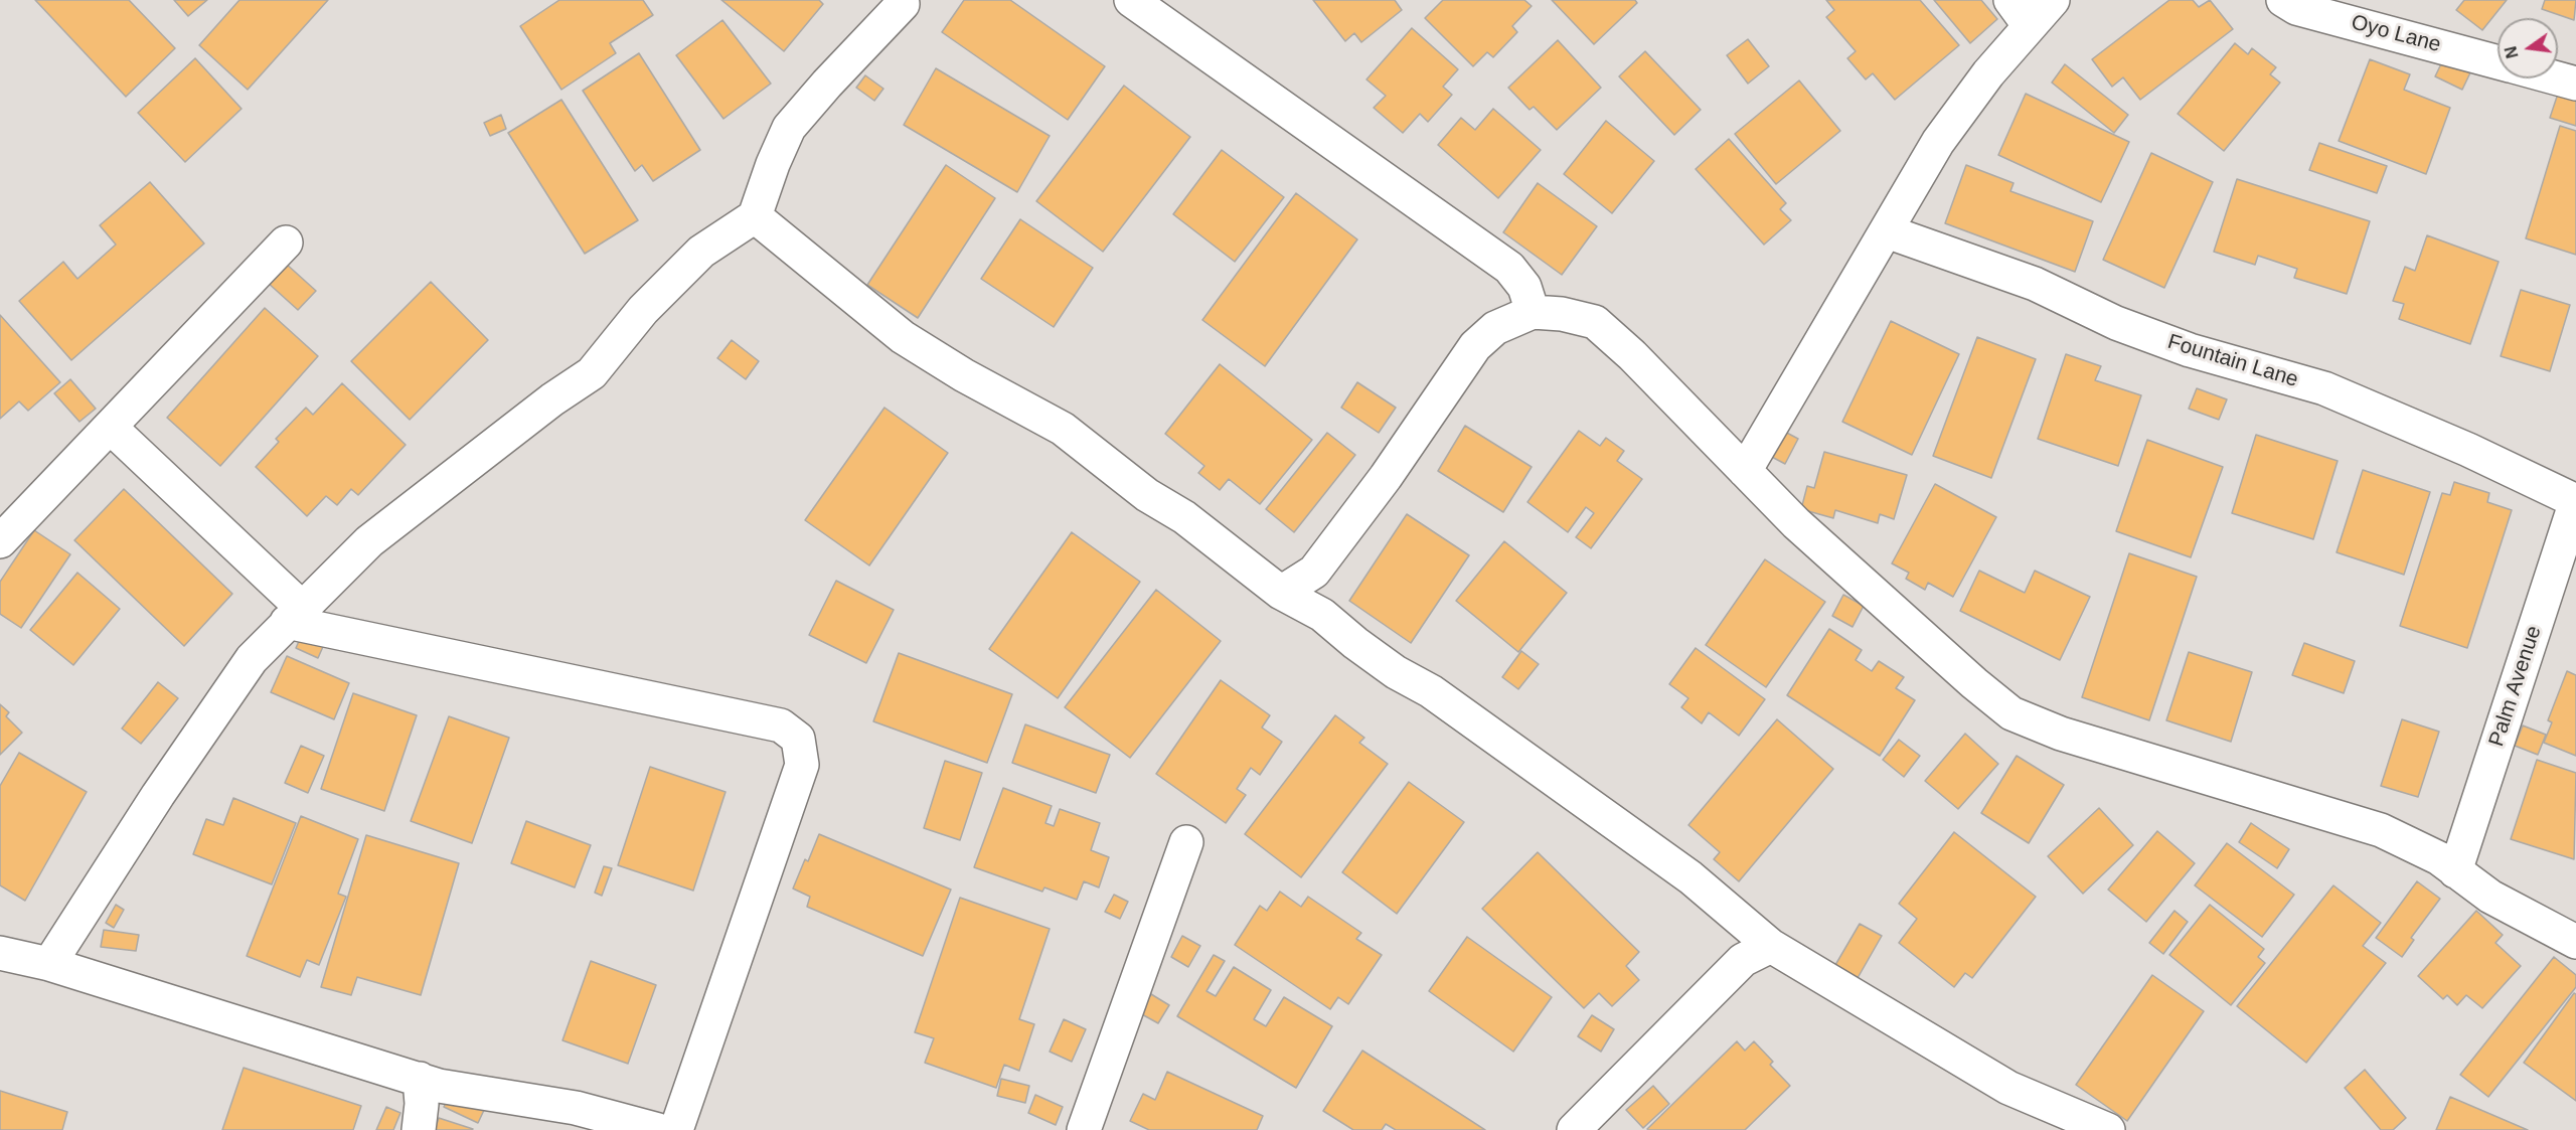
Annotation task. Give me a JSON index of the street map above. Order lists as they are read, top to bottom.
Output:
{
  "streets": {
    "street": ["Oyo Lane", "Fountain Lane", "Palm Avenue"]
  },
  "crossings": [
    ["Fountain Lane", "Palm Avenue"]
  ],
  "north": "left"
}
